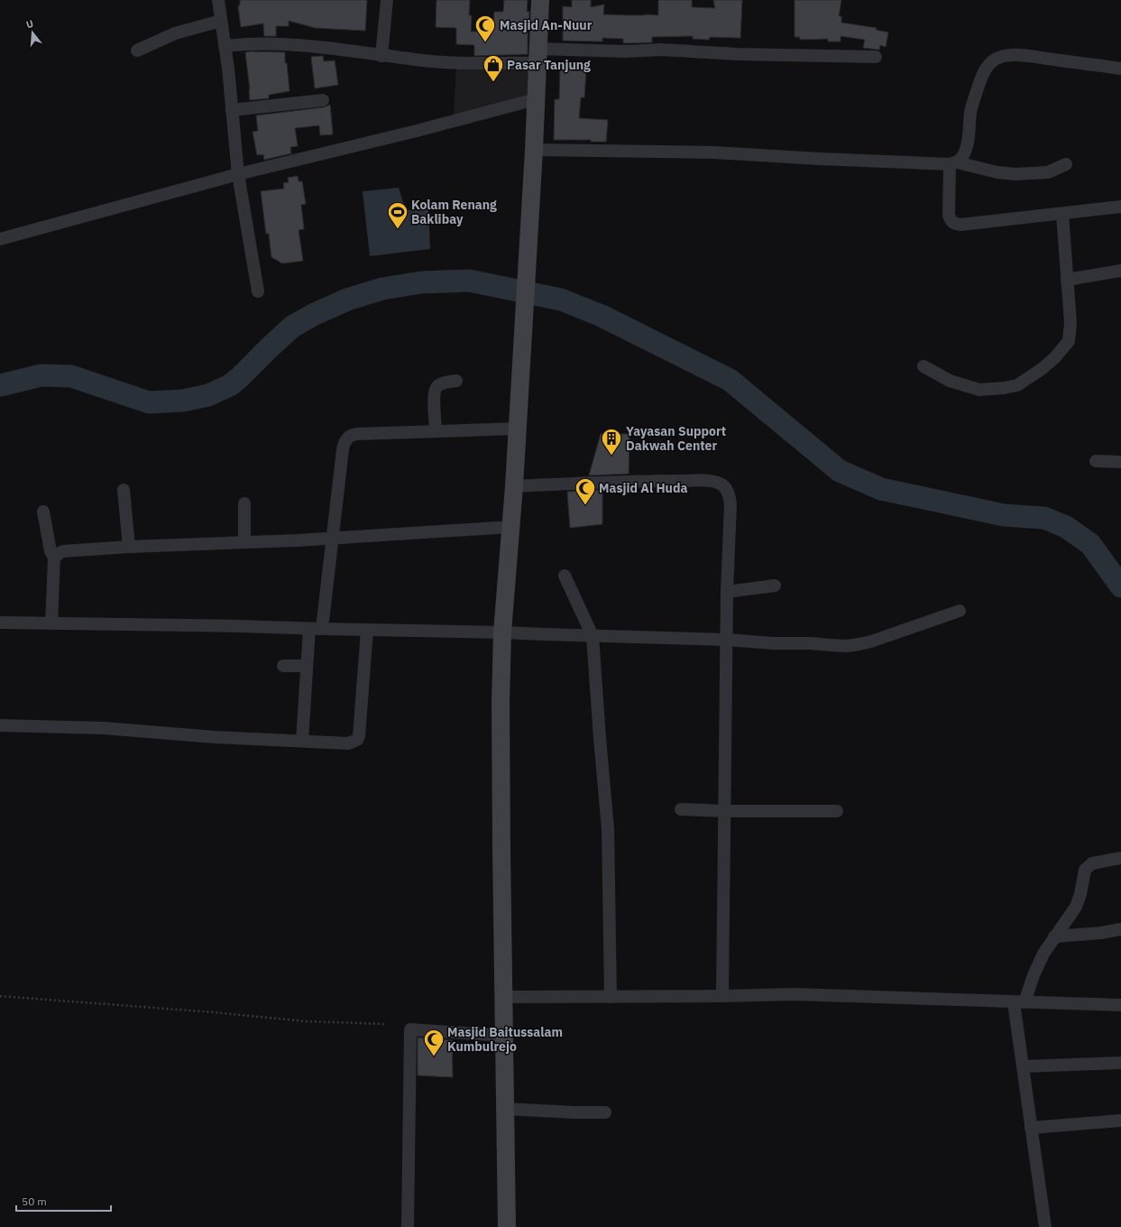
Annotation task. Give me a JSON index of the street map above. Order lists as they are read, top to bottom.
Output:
{
  "places": {
    "mosque": ["Masjid An-Nuur", "Masjid Al Huda", "Masjid Baitussalam Kumbulrejo"],
    "shop": ["Pasar Tanjung"],
    "sports": ["Kolam Renang Baklibay"],
    "building": ["Yayasan Support Dakwah Center"]
  },
  "scale_bar": "50 m",
  "north": "top"
}
